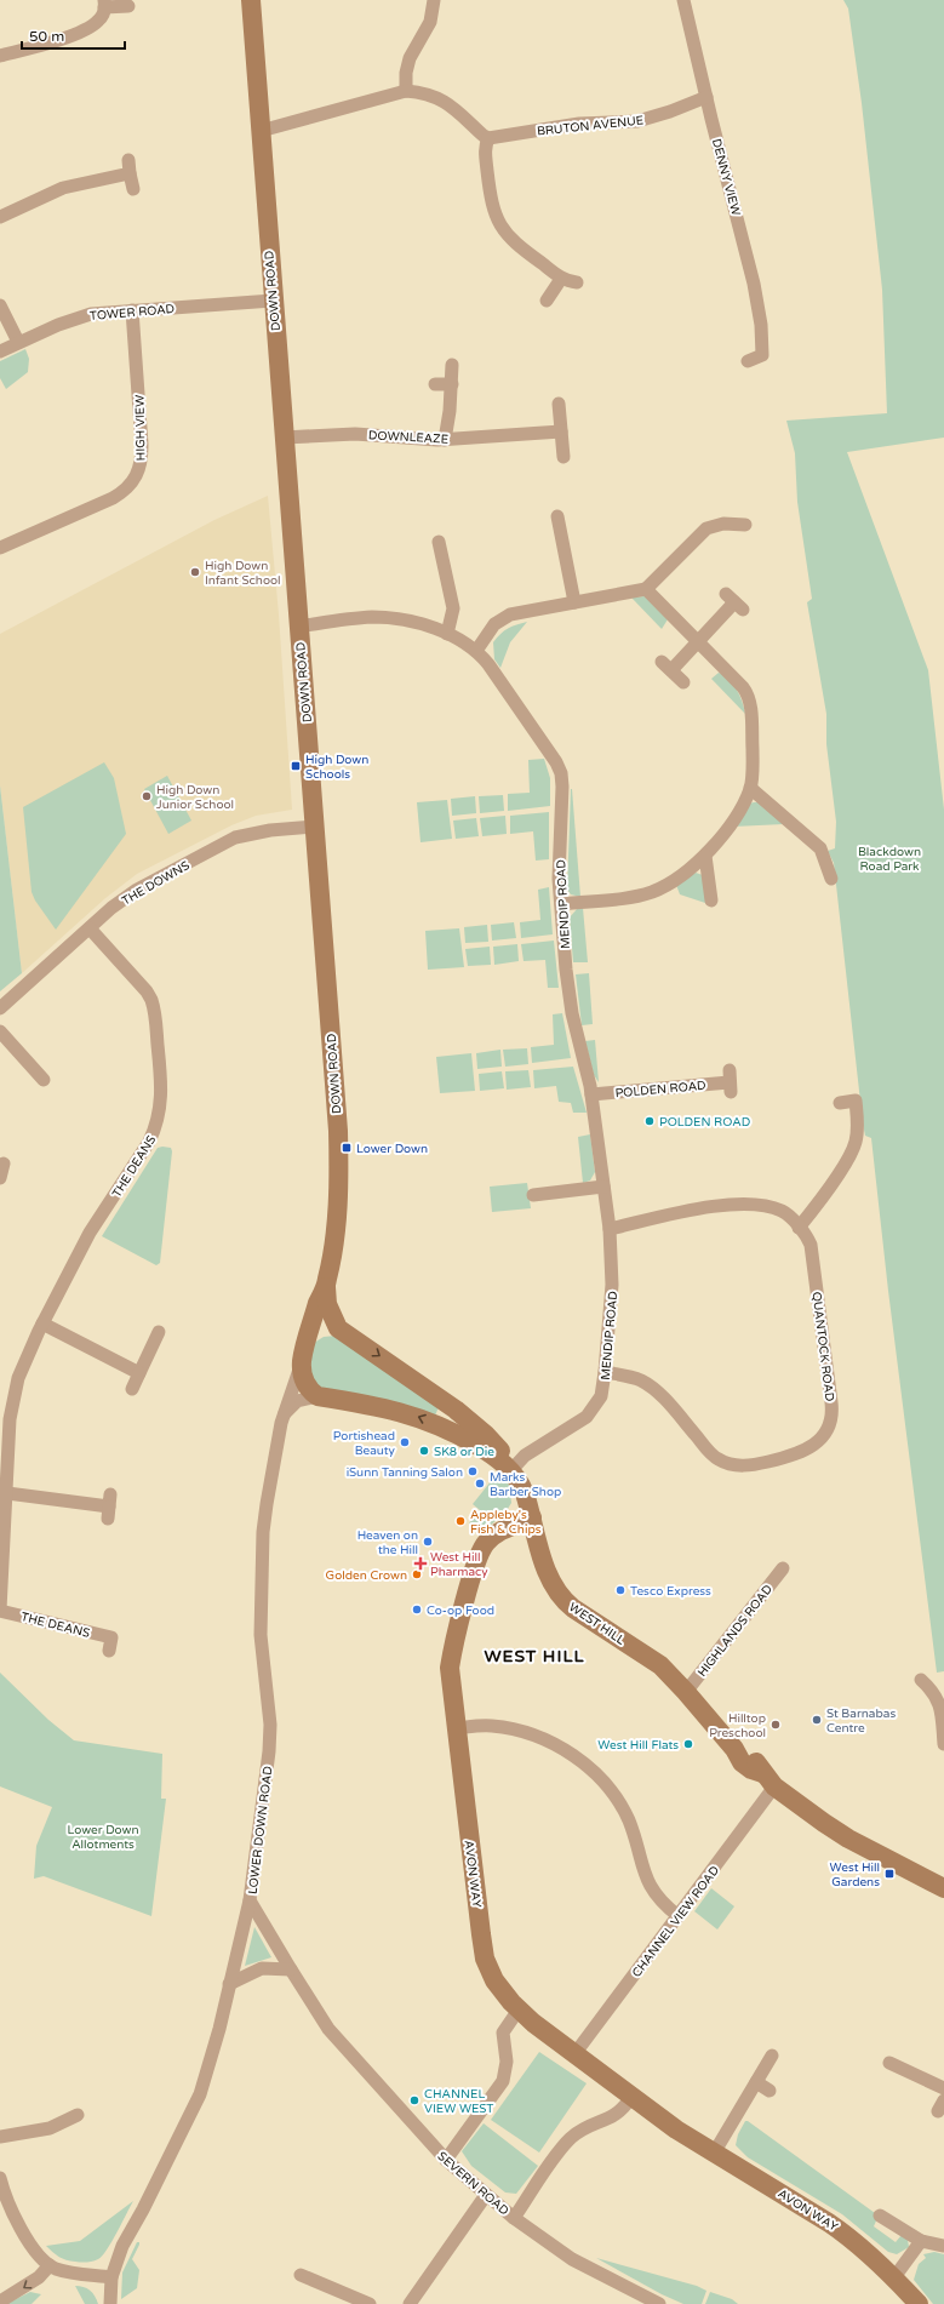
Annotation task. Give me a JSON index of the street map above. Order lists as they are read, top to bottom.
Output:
{
  "streets": {
    "street": [
      "BRUTON AVENUE",
      "DENNY VIEW",
      "DOWN ROAD",
      "TOWER ROAD",
      "HIGH VIEW",
      "DOWNLEAZE",
      "THE DOWNS",
      "MENDIP ROAD",
      "POLDEN ROAD",
      "THE DEANS",
      "QUANTOCK ROAD",
      "WEST HILL",
      "HIGHLANDS ROAD",
      "LOWER DOWN ROAD",
      "AVON WAY",
      "CHANNEL VIEW ROAD",
      "SEVERN ROAD"
    ]
  },
  "crossings": [
    ["BRUTON AVENUE", "DENNY VIEW"],
    ["DOWN ROAD", "TOWER ROAD"],
    ["DOWN ROAD", "DOWNLEAZE"],
    ["DOWN ROAD", "THE DOWNS"],
    ["DOWN ROAD", "MENDIP ROAD"],
    ["DOWN ROAD", "LOWER DOWN ROAD"],
    ["TOWER ROAD", "HIGH VIEW"],
    ["THE DOWNS", "THE DEANS"],
    ["MENDIP ROAD", "POLDEN ROAD"],
    ["MENDIP ROAD", "QUANTOCK ROAD"],
    ["MENDIP ROAD", "WEST HILL"],
    ["WEST HILL", "HIGHLANDS ROAD"],
    ["WEST HILL", "LOWER DOWN ROAD"],
    ["WEST HILL", "AVON WAY"],
    ["WEST HILL", "CHANNEL VIEW ROAD"],
    ["LOWER DOWN ROAD", "SEVERN ROAD"],
    ["AVON WAY", "CHANNEL VIEW ROAD"]
  ],
  "districts": ["WEST HILL"],
  "parks": ["Blackdown Road Park", "Lower Down Allotments"],
  "places": {
    "other": [
      "High Down Infant School",
      "High Down Junior School",
      "POLDEN ROAD",
      "Portishead Beauty",
      "SK8 or Die",
      "iSunn Tanning Salon",
      "Marks Barber Shop",
      "Appleby's Fish & Chips",
      "Heaven on the Hill",
      "Golden Crown",
      "Tesco Express",
      "Co-op Food",
      "St Barnabas Centre",
      "Hilltop Preschool",
      "West Hill Flats",
      "CHANNEL VIEW WEST"
    ],
    "transit": ["High Down Schools", "Lower Down", "West Hill Gardens"],
    "health": ["West Hill Pharmacy"]
  },
  "scale_bar": "50 m"
}
